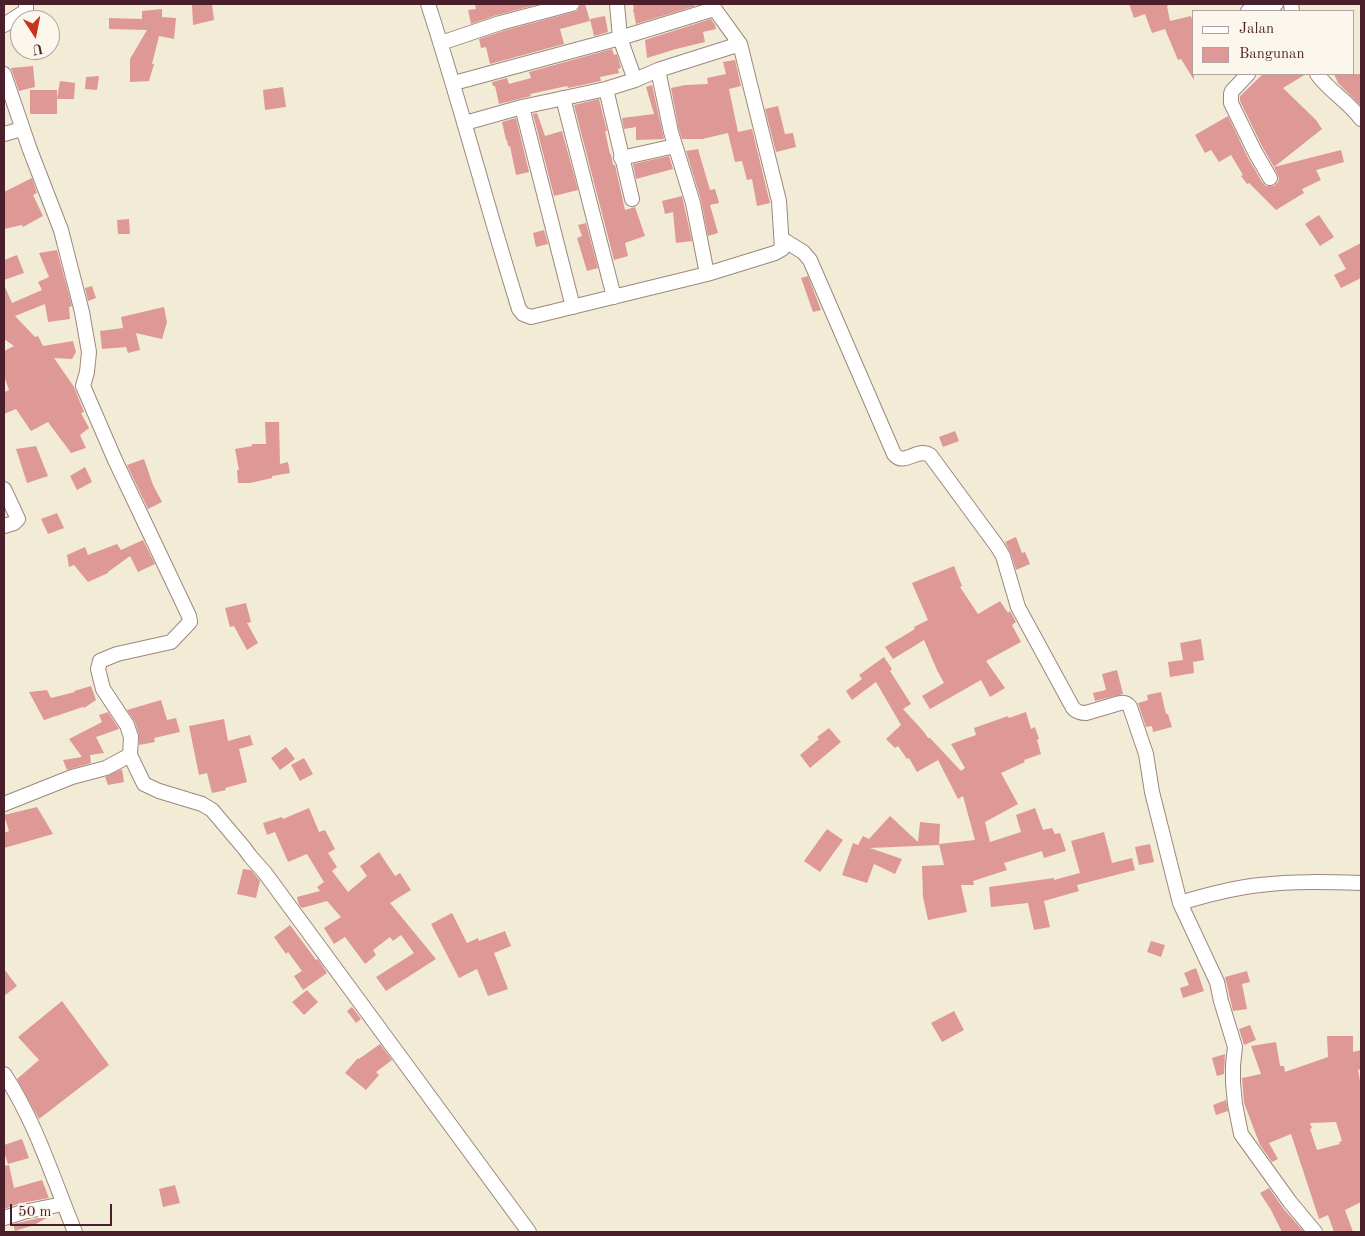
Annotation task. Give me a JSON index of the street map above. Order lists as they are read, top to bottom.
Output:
{
  "legend": ["Jalan", "Bangunan"],
  "scale_bar": "50 m",
  "north": "bottom"
}
